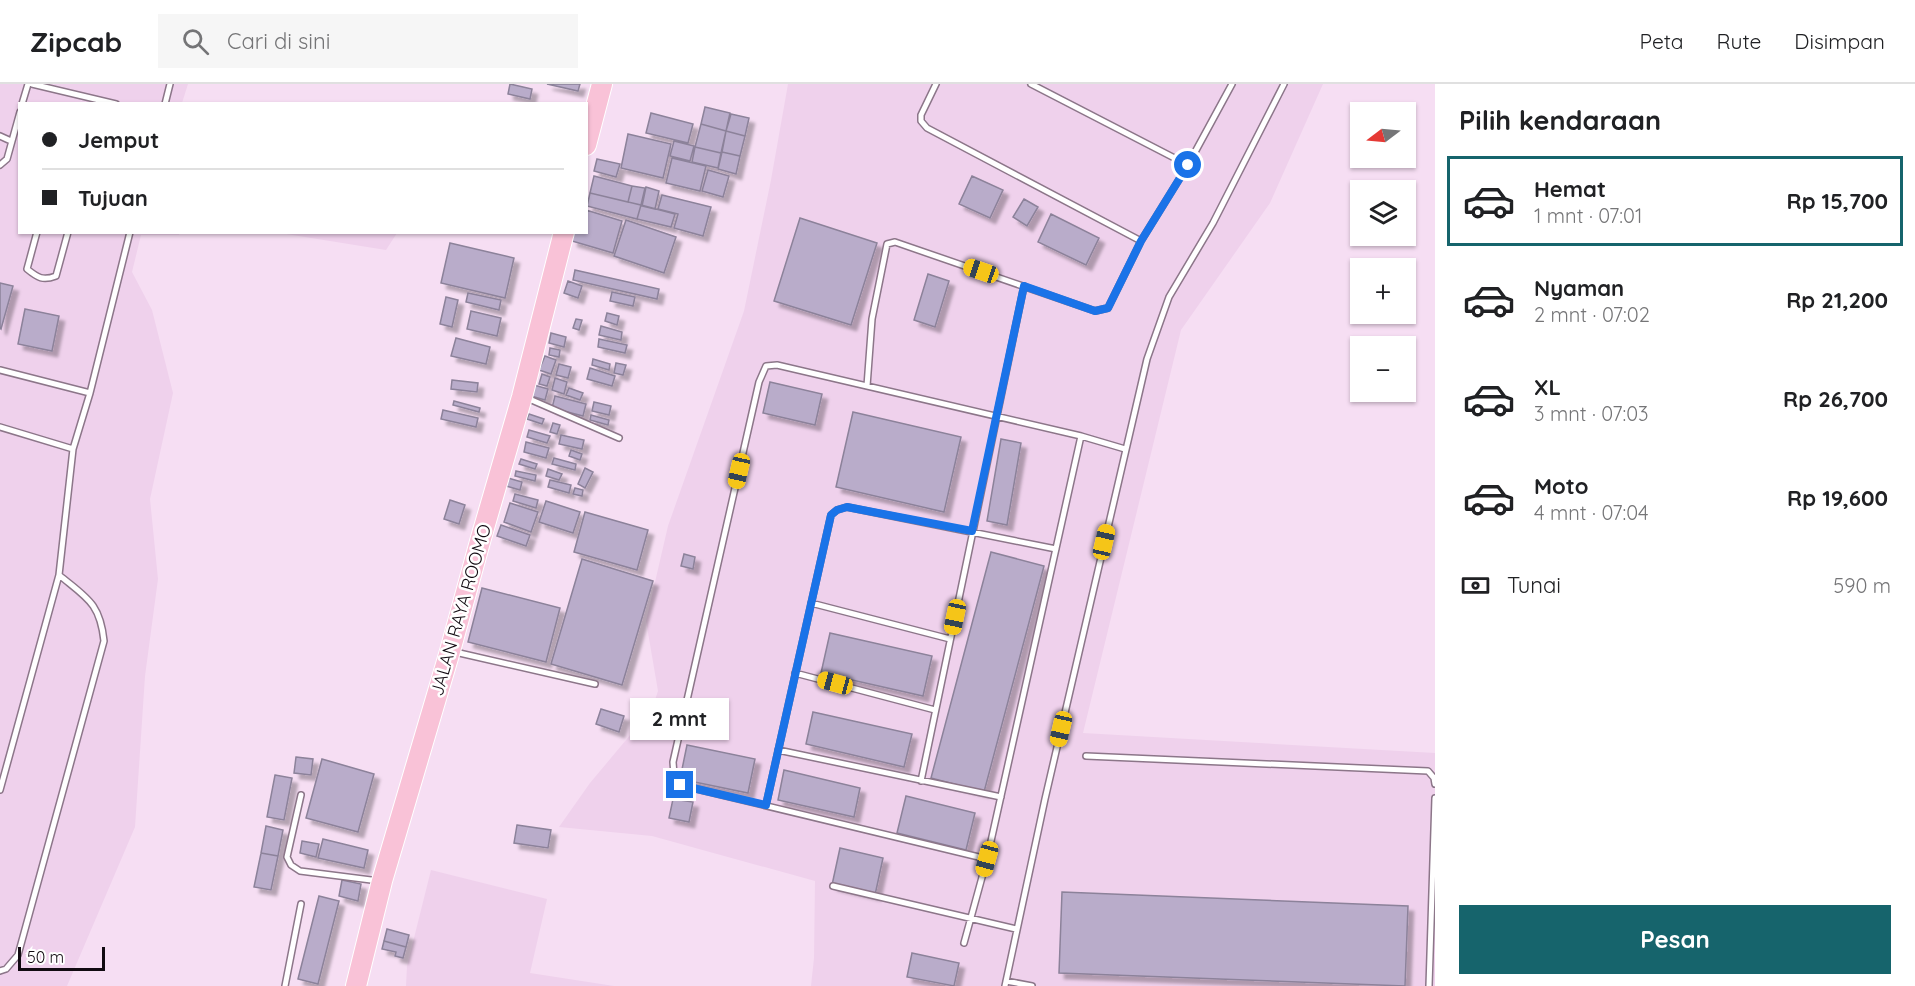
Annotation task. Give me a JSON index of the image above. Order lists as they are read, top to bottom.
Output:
{
  "streets": {
    "highway": ["JALAN RAYA ROOMO"]
  },
  "scale_bar": "50 m",
  "north": "left",
  "page": {
    "header": "Zipcab",
    "search": "Cari di sini",
    "nav": ["Peta", "Rute", "Disimpan"],
    "heading": "Pilih kendaraan",
    "map_buttons": ["+", "−"],
    "banner": ["Jemput", "Tujuan"],
    "list": [
      {
        "name": "Hemat",
        "note": "1 mnt · 07:01",
        "value": "Rp 15,700"
      },
      {
        "name": "Nyaman",
        "note": "2 mnt · 07:02",
        "value": "Rp 21,200"
      },
      {
        "name": "XL",
        "note": "3 mnt · 07:03",
        "value": "Rp 26,700"
      },
      {
        "name": "Moto",
        "note": "4 mnt · 07:04",
        "value": "Rp 19,600"
      }
    ],
    "pay": ["Tunai", "590 m"],
    "bubble": "2 mnt",
    "buttons": "Pesan",
    "scale": "50 m"
  }
}
